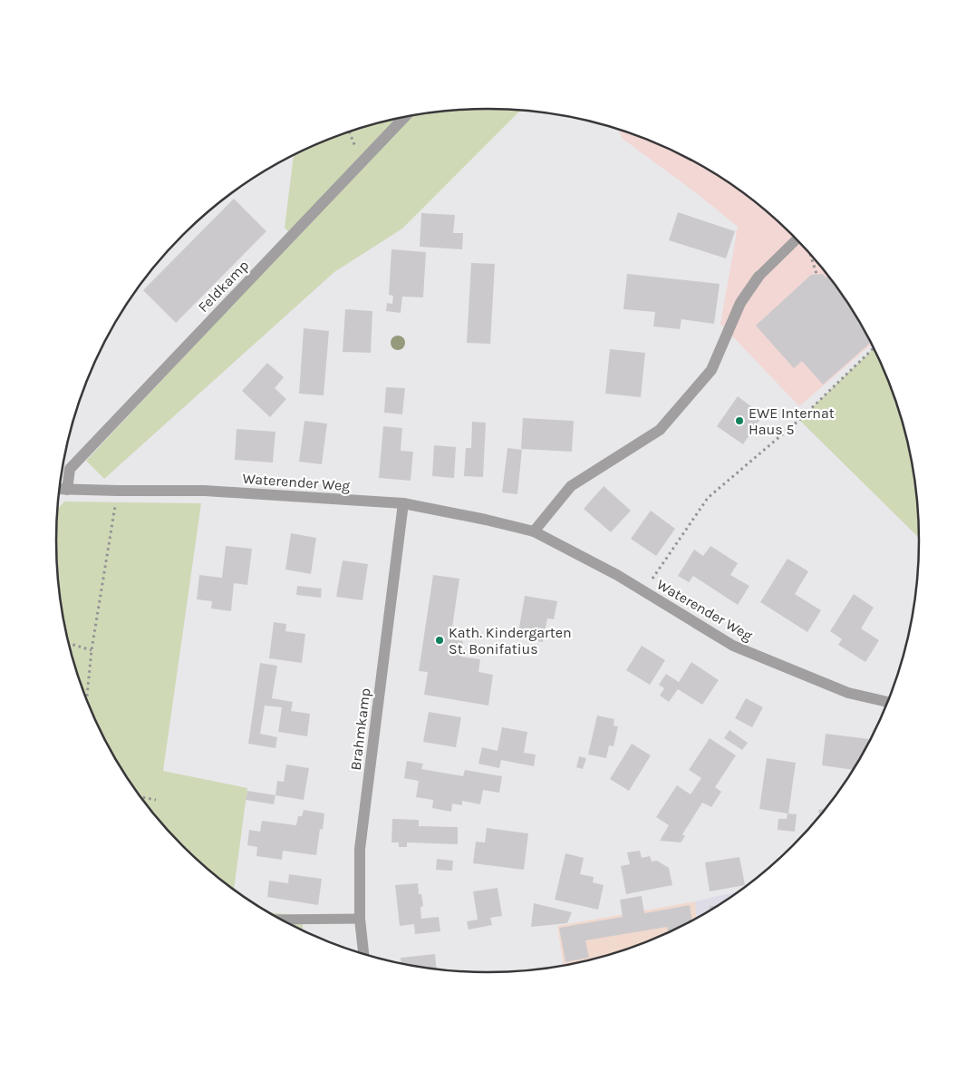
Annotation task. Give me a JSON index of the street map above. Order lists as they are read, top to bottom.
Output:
{
  "streets": {
    "street": ["Feldkamp", "Waterender Weg", "Brahmkamp"]
  },
  "crossings": [
    ["Feldkamp", "Waterender Weg"],
    ["Waterender Weg", "Brahmkamp"]
  ],
  "places": ["EWE Internat Haus 5", "Kath. Kindergarten St. Bonifatius"]
}
